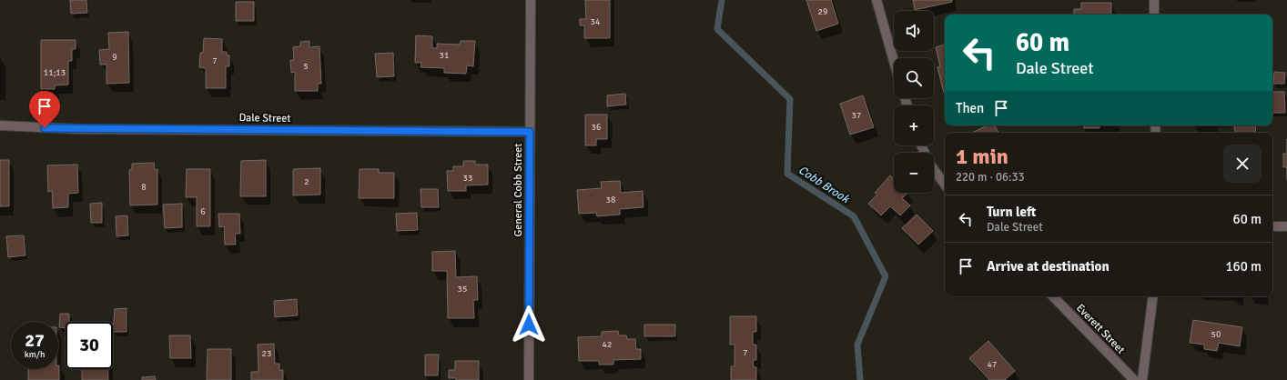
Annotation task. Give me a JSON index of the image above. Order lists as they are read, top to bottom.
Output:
{
  "streets": {
    "street": ["Dale Street", "General Cobb Street", "Everett Street"]
  },
  "crossings": [
    ["Dale Street", "General Cobb Street"]
  ],
  "water": ["Cobb Brook"],
  "house_numbers": [
    "29",
    "34",
    "31",
    "9",
    "7",
    "5",
    "11;13",
    "37",
    "36",
    "33",
    "2",
    "8",
    "38",
    "6",
    "35",
    "50",
    "42",
    "7",
    "23",
    "47"
  ],
  "page": {
    "map_buttons": ["+", "−"],
    "turn": ["60 m", "Dale Street"],
    "then": "Then",
    "heading": ["1 min", "220 m · 06:33"],
    "list": [
      {
        "name": "Turn left",
        "note": "Dale Street",
        "value": "60 m"
      },
      {
        "name": "Arrive at destination",
        "value": "160 m"
      }
    ],
    "speed": "27 km/h",
    "limit": "30"
  }
}
